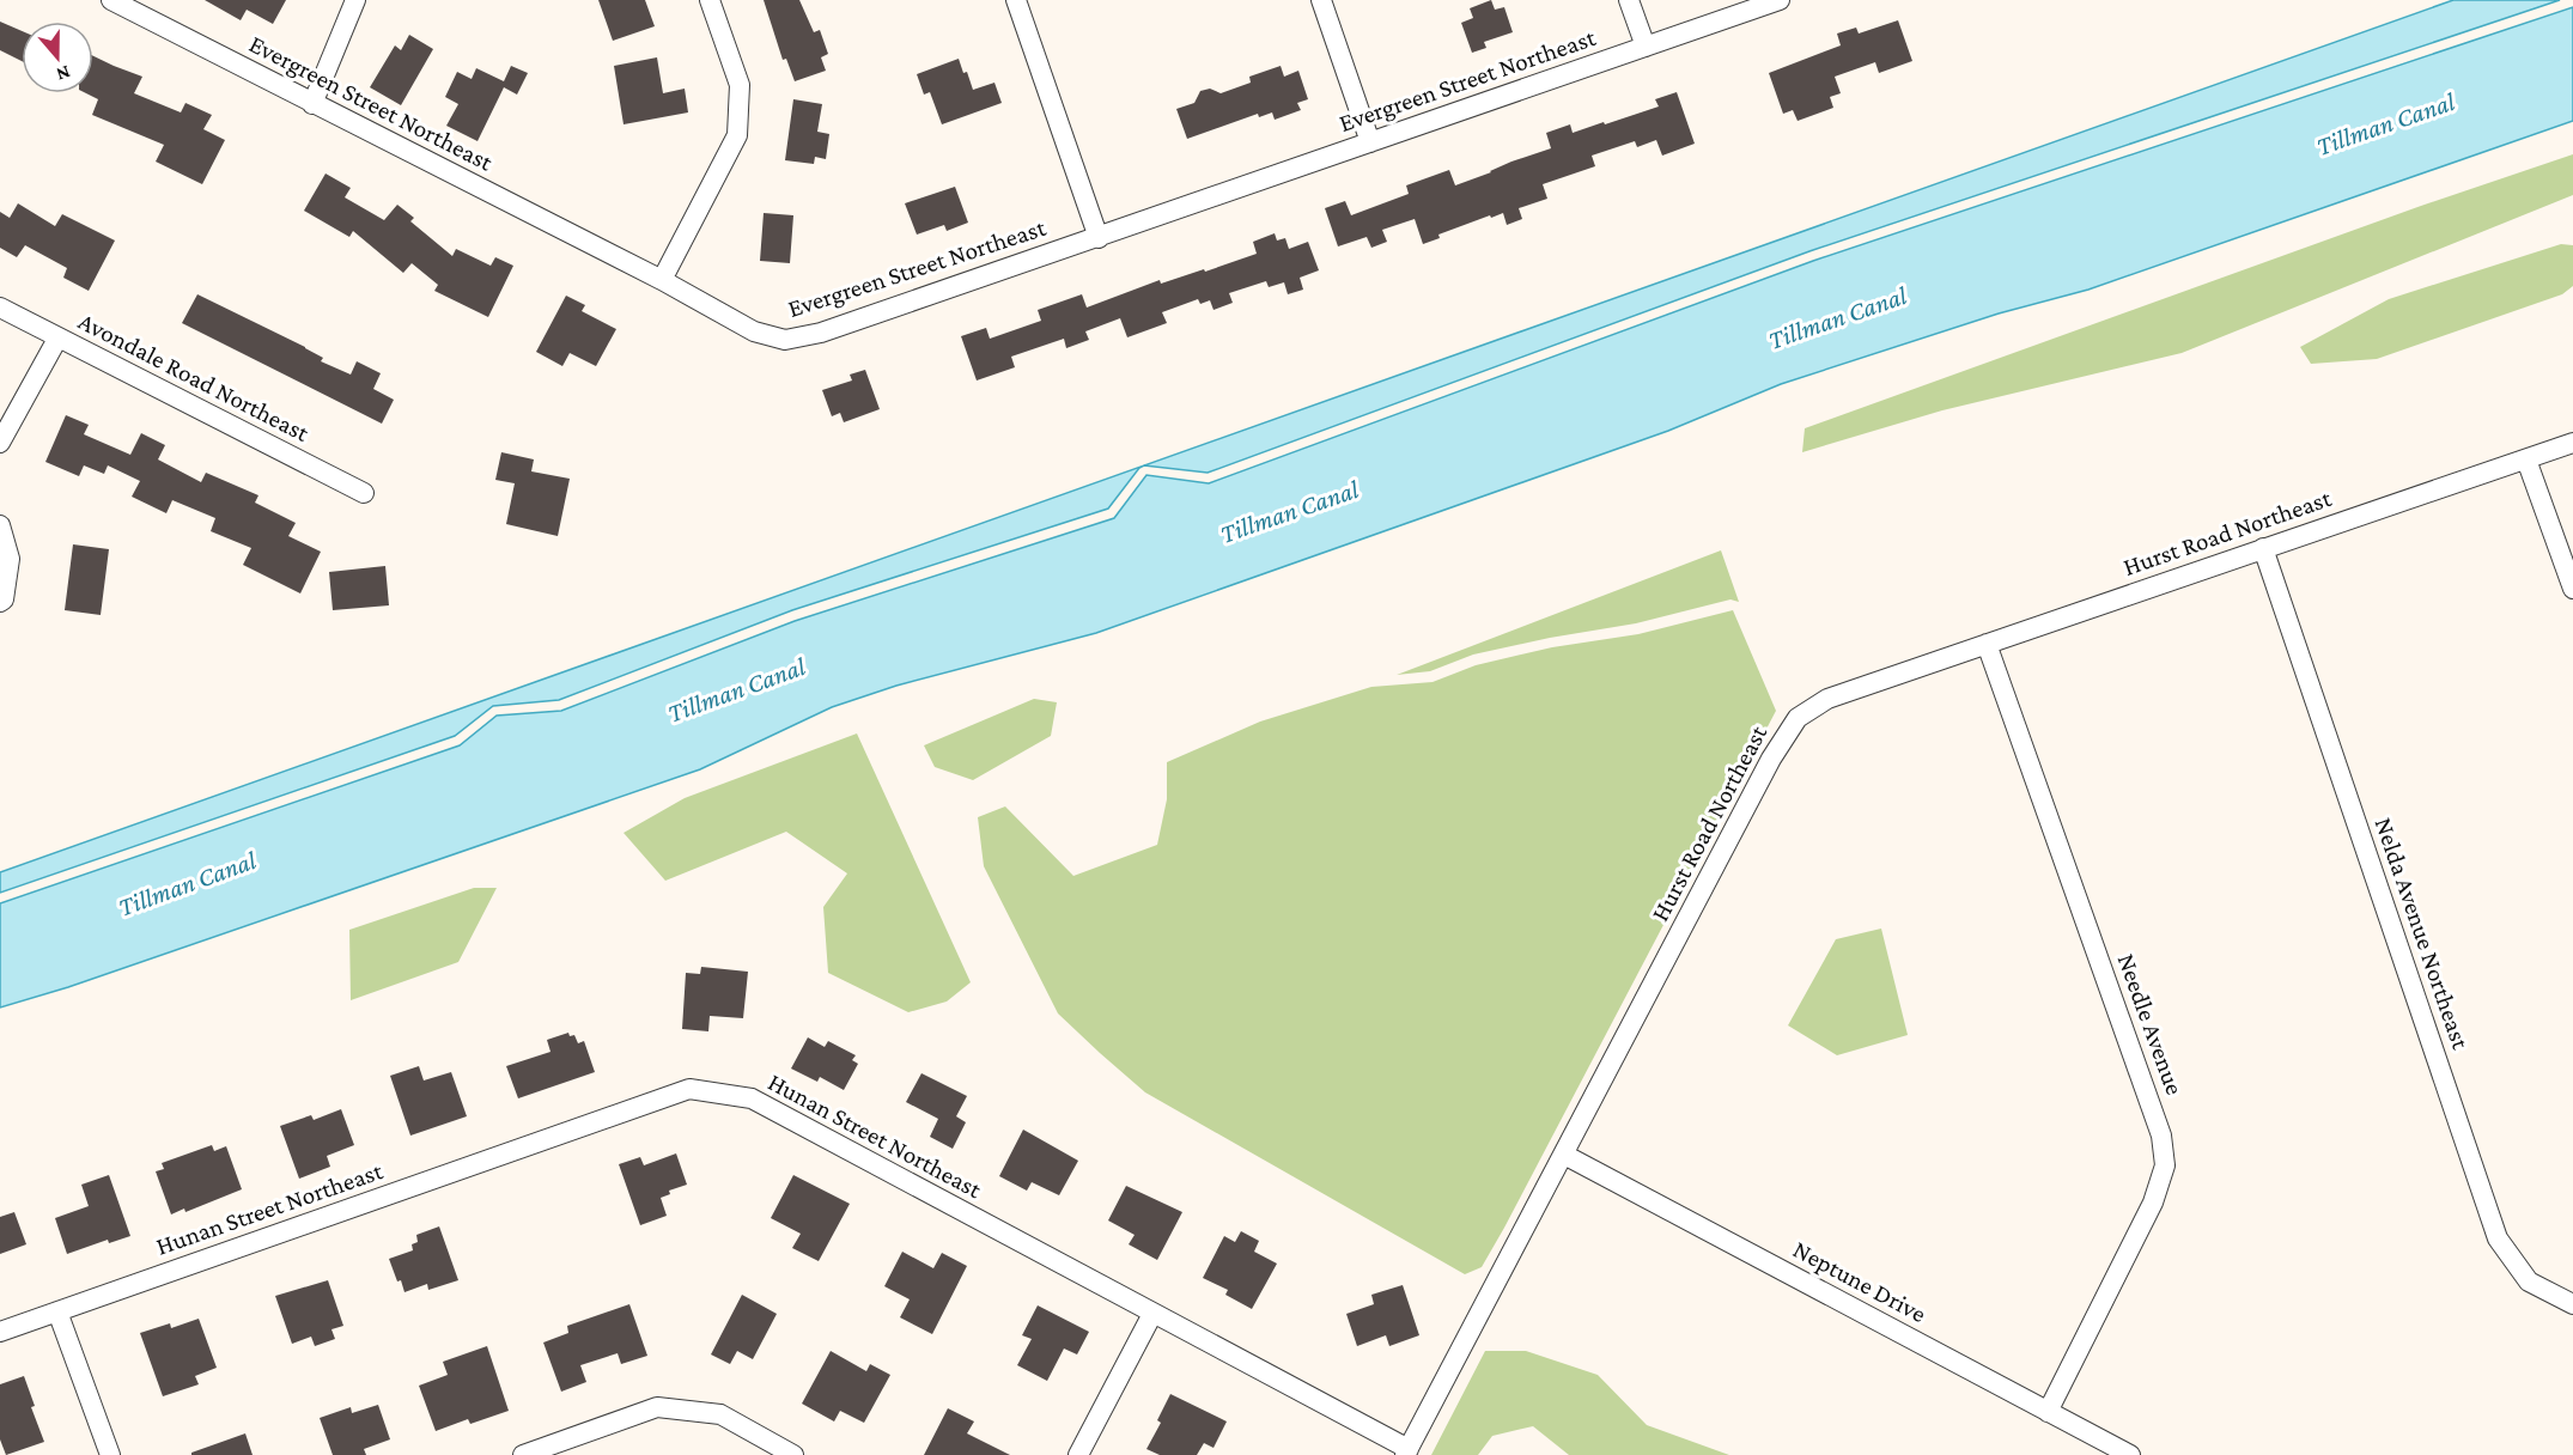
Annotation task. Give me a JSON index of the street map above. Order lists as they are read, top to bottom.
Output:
{
  "streets": {
    "street": [
      "Evergreen Street Northeast",
      "Avondale Road Northeast",
      "Hurst Road Northeast",
      "Nelda Avenue Northeast",
      "Needle Avenue",
      "Hunan Street Northeast",
      "Neptune Drive"
    ]
  },
  "crossings": [
    ["Hurst Road Northeast", "Nelda Avenue Northeast"],
    ["Hurst Road Northeast", "Needle Avenue"],
    ["Hurst Road Northeast", "Hunan Street Northeast"],
    ["Hurst Road Northeast", "Neptune Drive"],
    ["Needle Avenue", "Neptune Drive"]
  ],
  "water": ["Tillman Canal"],
  "north": "bottom"
}
